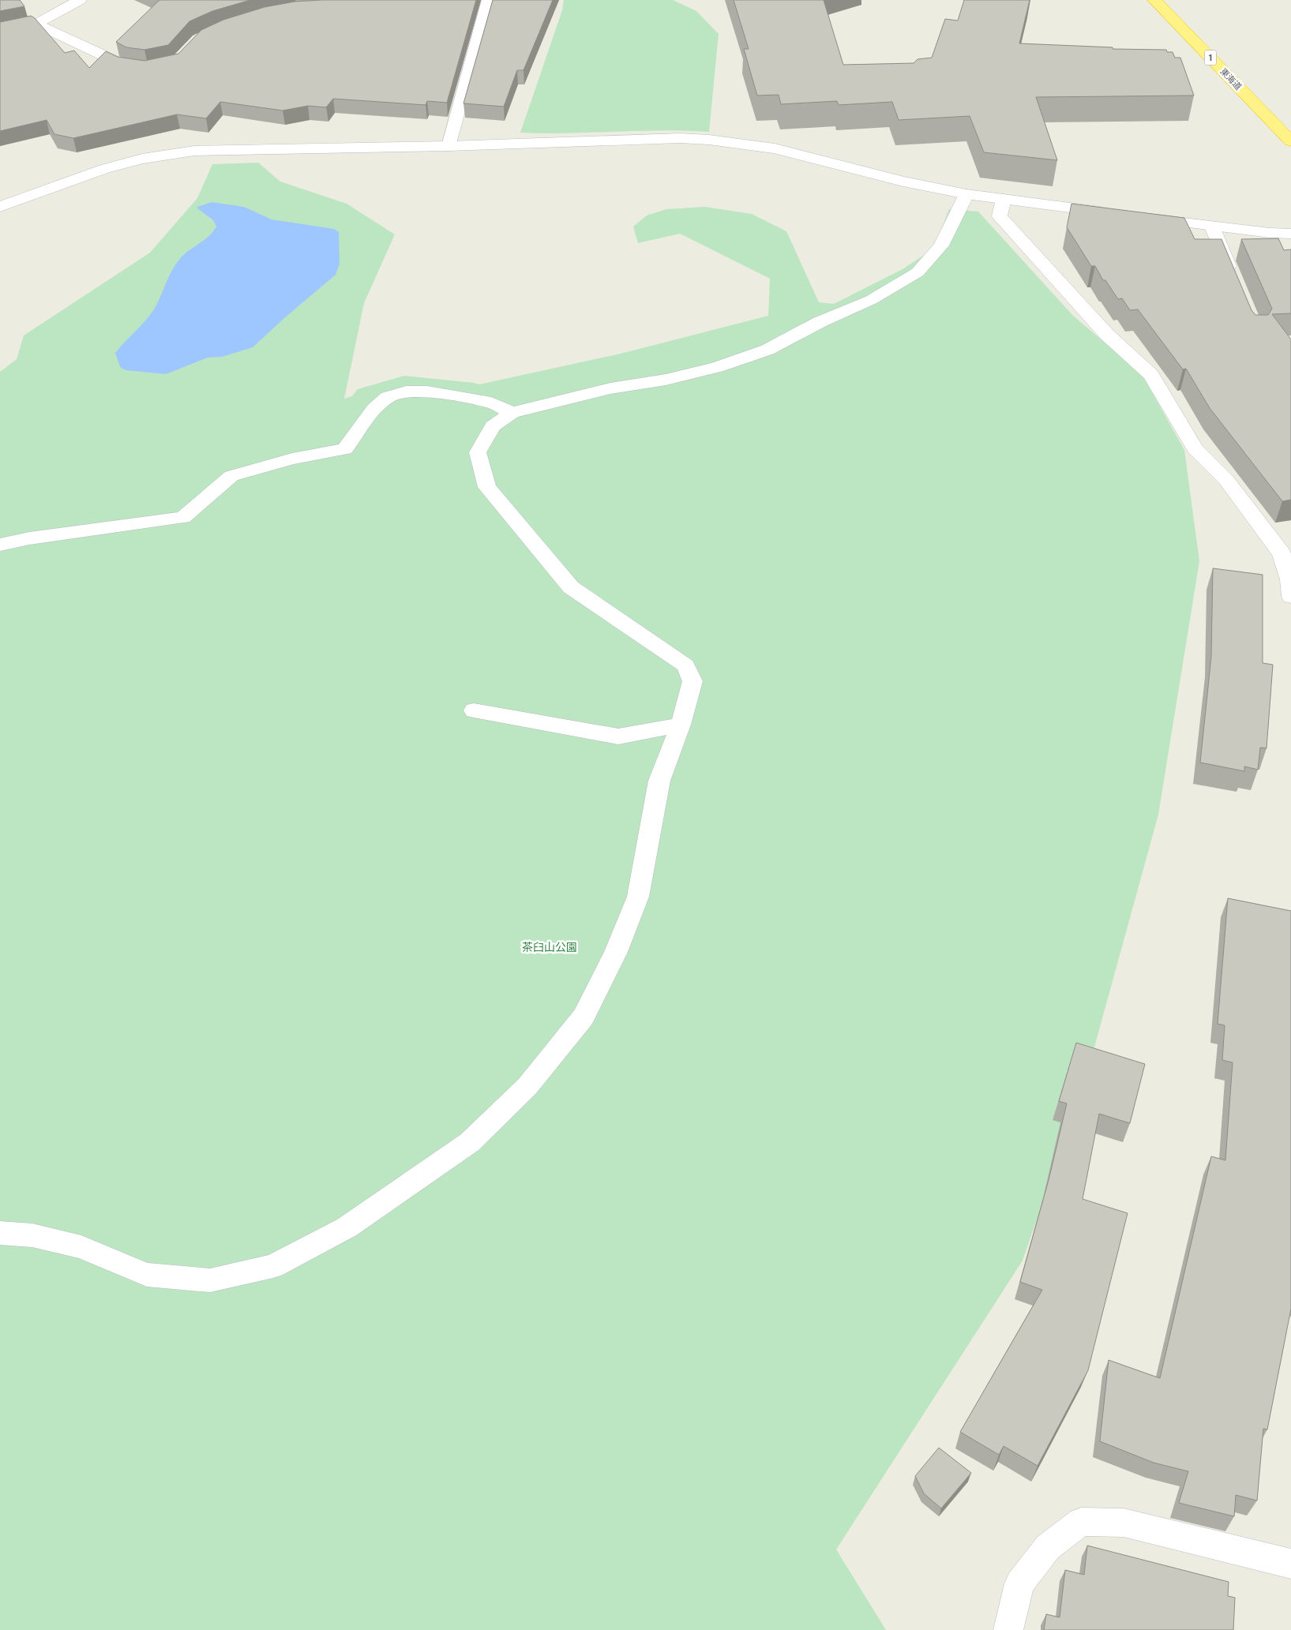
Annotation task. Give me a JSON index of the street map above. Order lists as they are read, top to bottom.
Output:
{
  "streets": {
    "highway": ["1", "東海道"]
  },
  "parks": ["茶臼山公園"]
}
